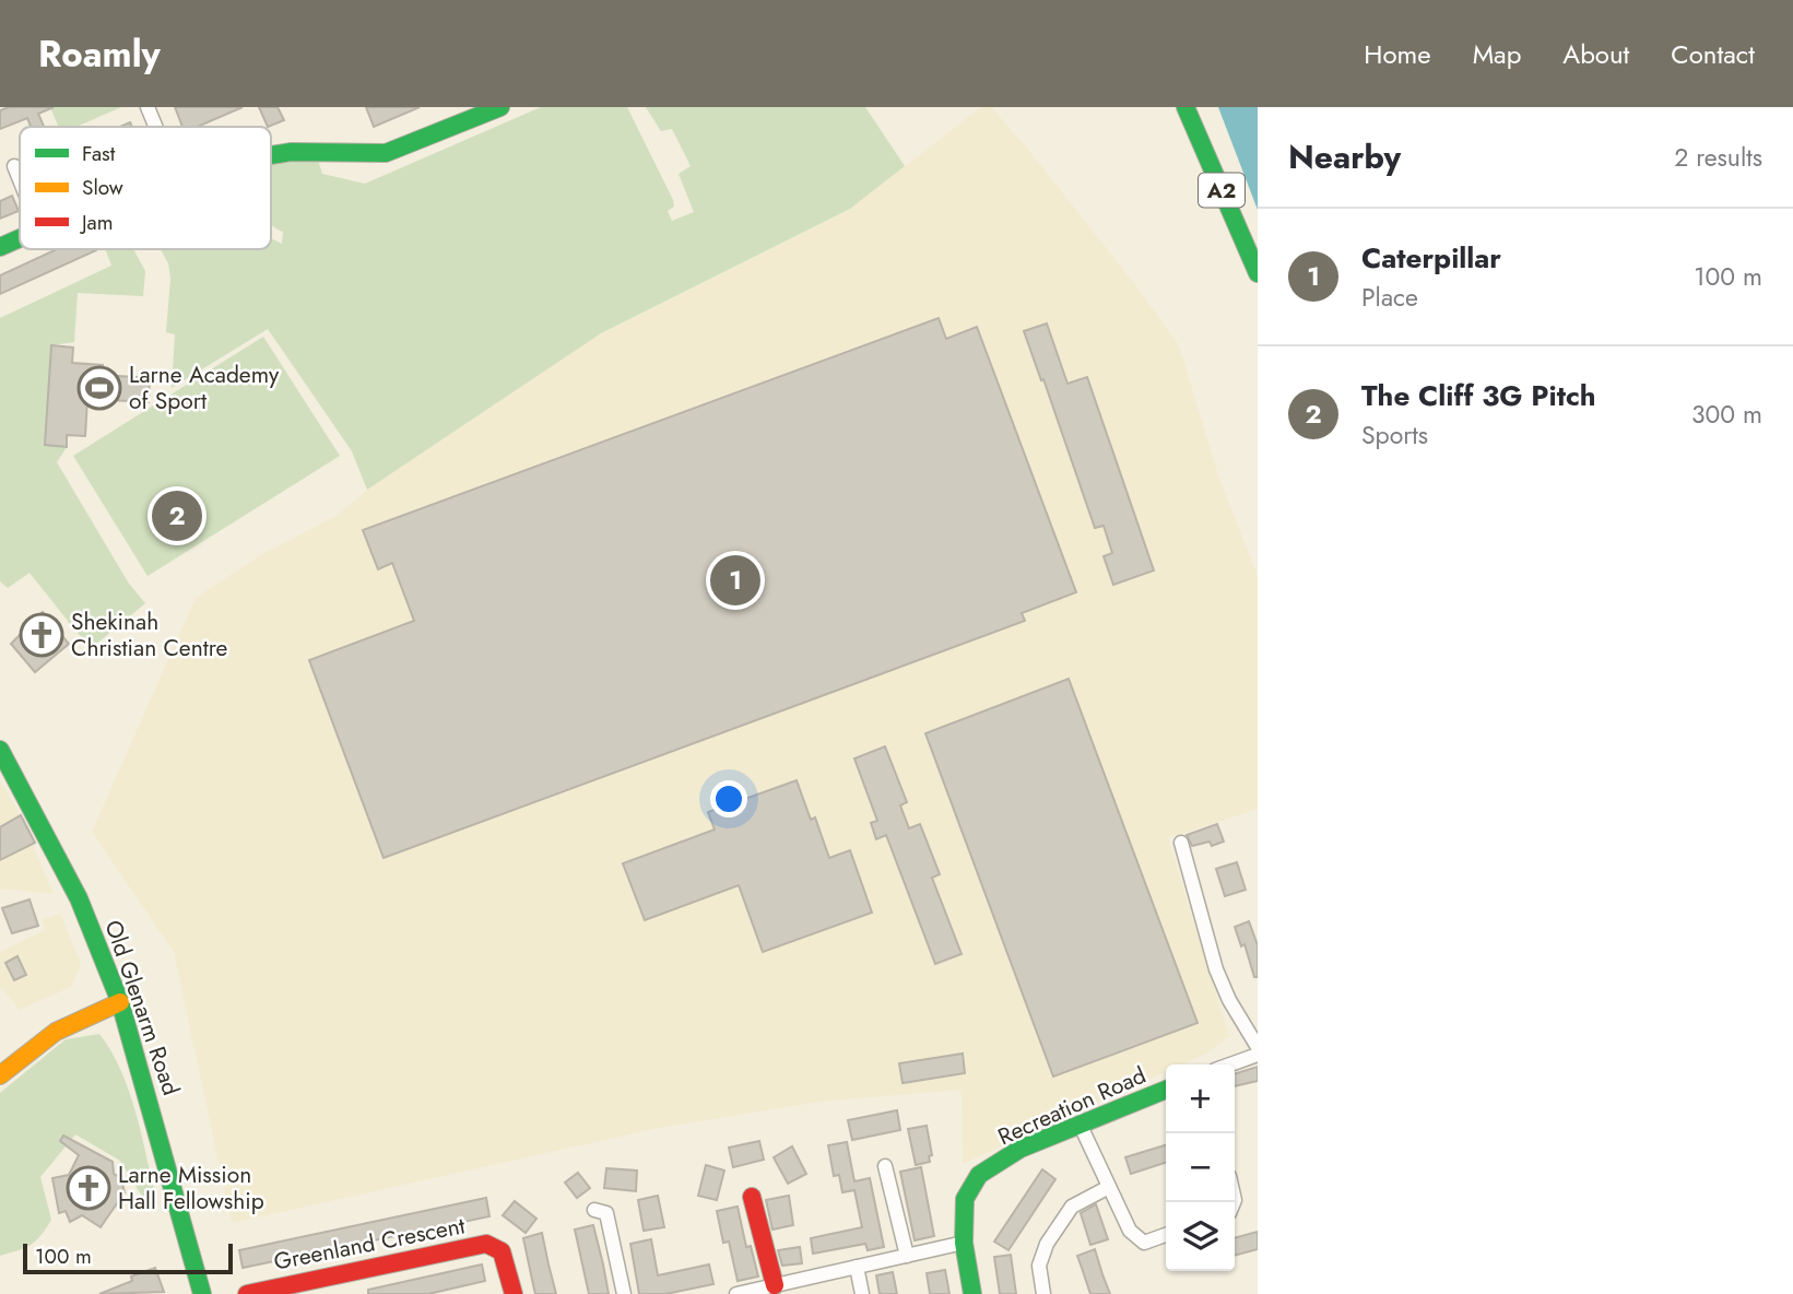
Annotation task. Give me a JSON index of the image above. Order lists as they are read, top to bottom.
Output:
{
  "streets": {
    "street": [
      "A2",
      "Old Glenarm Road",
      "Recreation Road",
      "Greenland Crescent"
    ]
  },
  "places": {
    "sports": ["Larne Academy of Sport"],
    "church": ["Shekinah Christian Centre", "Larne Mission Hall Fellowship"]
  },
  "legend": ["Fast", "Slow", "Jam"],
  "scale_bar": "100 m",
  "page": {
    "header": "Roamly",
    "nav": [
      "Home",
      "Map",
      "About",
      "Contact"
    ],
    "heading": ["Nearby", "2 results"],
    "list": [
      {
        "mark": "1",
        "name": "Caterpillar",
        "note": "Place",
        "value": "100 m"
      },
      {
        "mark": "2",
        "name": "The Cliff 3G Pitch",
        "note": "Sports",
        "value": "300 m"
      }
    ],
    "pins": ["2", "1"],
    "map_buttons": ["+", "−"],
    "scale": "100 m"
  }
}
